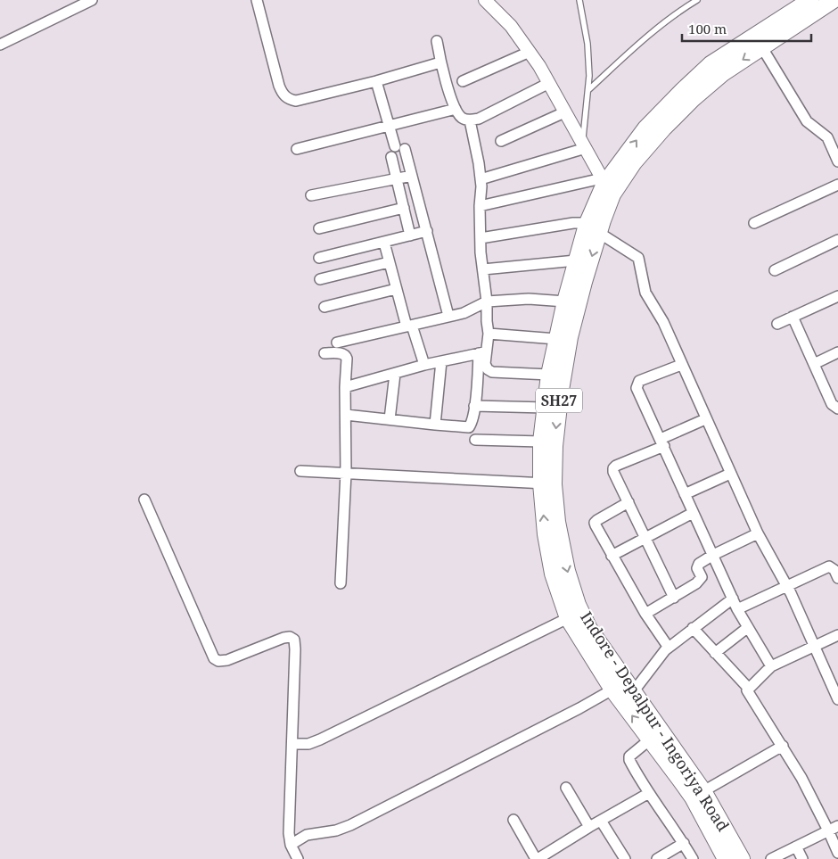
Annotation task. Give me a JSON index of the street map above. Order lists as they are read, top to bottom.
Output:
{
  "streets": {
    "main road": ["SH27", "Indore - Depalpur - Ingoriya Road"]
  },
  "scale_bar": "100 m"
}
